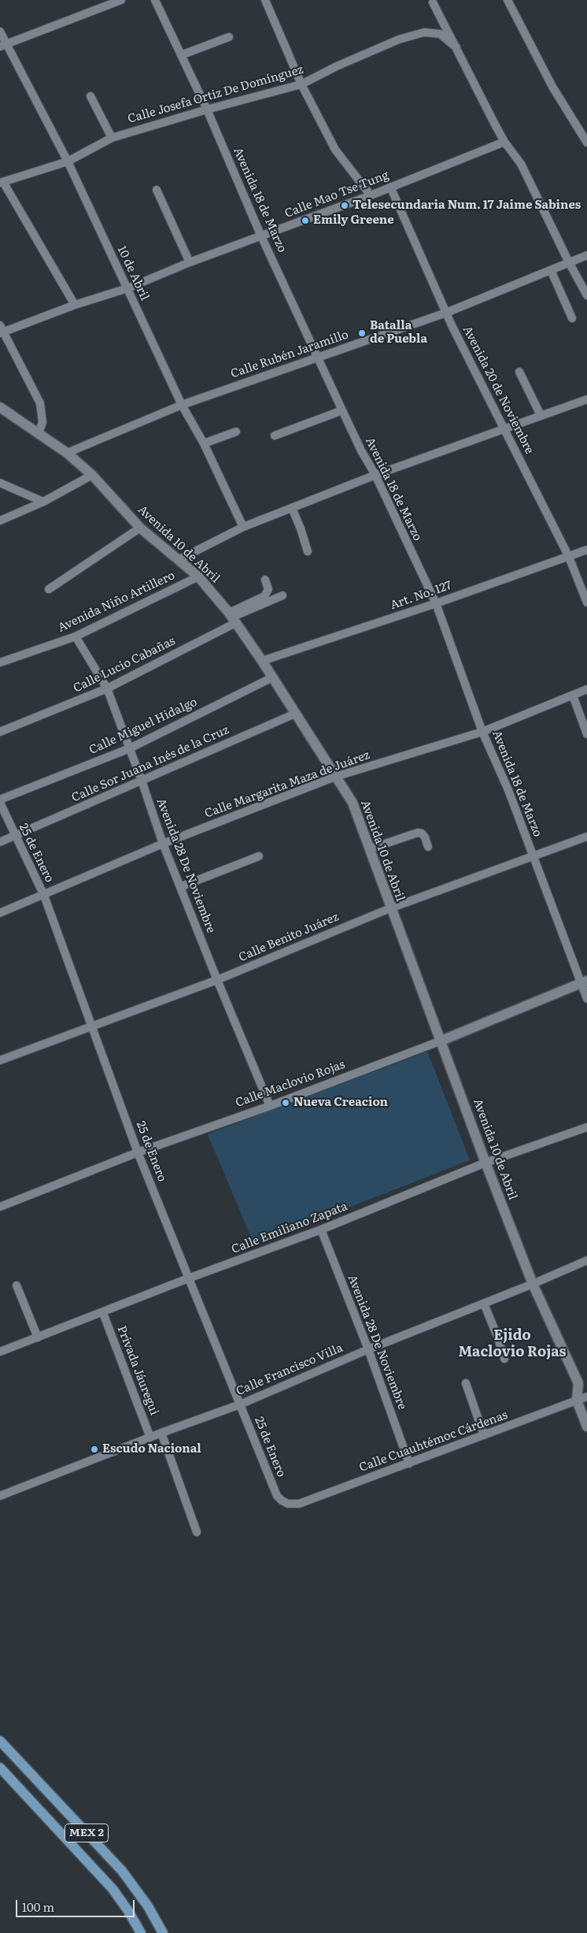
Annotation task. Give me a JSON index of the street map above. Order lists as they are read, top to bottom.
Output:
{
  "streets": {
    "main road": ["MEX 2"],
    "street": [
      "Calle Josefa Ortiz De Domínguez",
      "Calle Mao Tse Tung",
      "Avenida 18 de Marzo",
      "10 de Abril",
      "Calle Rubén Jaramillo",
      "Avenida 20 de Noviembre",
      "Avenida 10 de Abril",
      "Art. No. 127",
      "Avenida Niño Artillero",
      "Calle Lucio Cabañas",
      "Calle Miguel Hidalgo",
      "Calle Sor Juana Inés de la Cruz",
      "Calle Margarita Maza de Juárez",
      "25 de Enero",
      "Avenida 28 De Noviembre",
      "Calle Benito Juárez",
      "Calle Maclovio Rojas",
      "Calle Emiliano Zapata",
      "Calle Francisco Villa",
      "Privada Jáuregui",
      "Calle Cuauhtémoc Cárdenas"
    ]
  },
  "crossings": [
    ["Calle Josefa Ortiz De Domínguez", "Avenida 18 de Marzo"],
    ["Calle Josefa Ortiz De Domínguez", "10 de Abril"],
    ["Calle Mao Tse Tung", "Avenida 18 de Marzo"],
    ["Calle Mao Tse Tung", "10 de Abril"],
    ["Calle Mao Tse Tung", "Avenida 20 de Noviembre"],
    ["Avenida 18 de Marzo", "Calle Rubén Jaramillo"],
    ["Avenida 18 de Marzo", "Art. No. 127"],
    ["Avenida 18 de Marzo", "Calle Margarita Maza de Juárez"],
    ["Avenida 18 de Marzo", "Calle Benito Juárez"],
    ["Avenida 18 de Marzo", "Calle Maclovio Rojas"],
    ["10 de Abril", "Calle Rubén Jaramillo"],
    ["Calle Rubén Jaramillo", "Avenida 20 de Noviembre"],
    ["Calle Rubén Jaramillo", "Avenida 10 de Abril"],
    ["Avenida 20 de Noviembre", "Art. No. 127"],
    ["Avenida 10 de Abril", "Art. No. 127"],
    ["Avenida 10 de Abril", "Avenida Niño Artillero"],
    ["Avenida 10 de Abril", "Calle Lucio Cabañas"],
    ["Avenida 10 de Abril", "Calle Miguel Hidalgo"],
    ["Avenida 10 de Abril", "Calle Sor Juana Inés de la Cruz"],
    ["Avenida 10 de Abril", "Calle Margarita Maza de Juárez"],
    ["Avenida 10 de Abril", "Calle Benito Juárez"],
    ["Avenida 10 de Abril", "Calle Maclovio Rojas"],
    ["Avenida 10 de Abril", "Calle Emiliano Zapata"],
    ["Avenida 10 de Abril", "Calle Francisco Villa"],
    ["Avenida Niño Artillero", "Avenida 28 De Noviembre"],
    ["Calle Lucio Cabañas", "Avenida 28 De Noviembre"],
    ["Calle Miguel Hidalgo", "Avenida 28 De Noviembre"],
    ["Calle Sor Juana Inés de la Cruz", "25 de Enero"],
    ["Calle Sor Juana Inés de la Cruz", "Avenida 28 De Noviembre"],
    ["Calle Margarita Maza de Juárez", "25 de Enero"],
    ["Calle Margarita Maza de Juárez", "Avenida 28 De Noviembre"],
    ["25 de Enero", "Calle Benito Juárez"],
    ["25 de Enero", "Calle Maclovio Rojas"],
    ["25 de Enero", "Calle Emiliano Zapata"],
    ["25 de Enero", "Calle Francisco Villa"],
    ["25 de Enero", "Calle Cuauhtémoc Cárdenas"],
    ["Avenida 28 De Noviembre", "Calle Benito Juárez"],
    ["Avenida 28 De Noviembre", "Calle Maclovio Rojas"],
    ["Avenida 28 De Noviembre", "Calle Emiliano Zapata"],
    ["Avenida 28 De Noviembre", "Calle Francisco Villa"],
    ["Avenida 28 De Noviembre", "Calle Cuauhtémoc Cárdenas"],
    ["Calle Emiliano Zapata", "Privada Jáuregui"],
    ["Calle Francisco Villa", "Privada Jáuregui"]
  ],
  "districts": ["Ejido Maclovio Rojas"],
  "places": [
    "Telesecundaria Num. 17 Jaime Sabines",
    "Emily Greene",
    "Batalla de Puebla",
    "Nueva Creacion",
    "Escudo Nacional"
  ],
  "scale_bar": "100 m"
}
